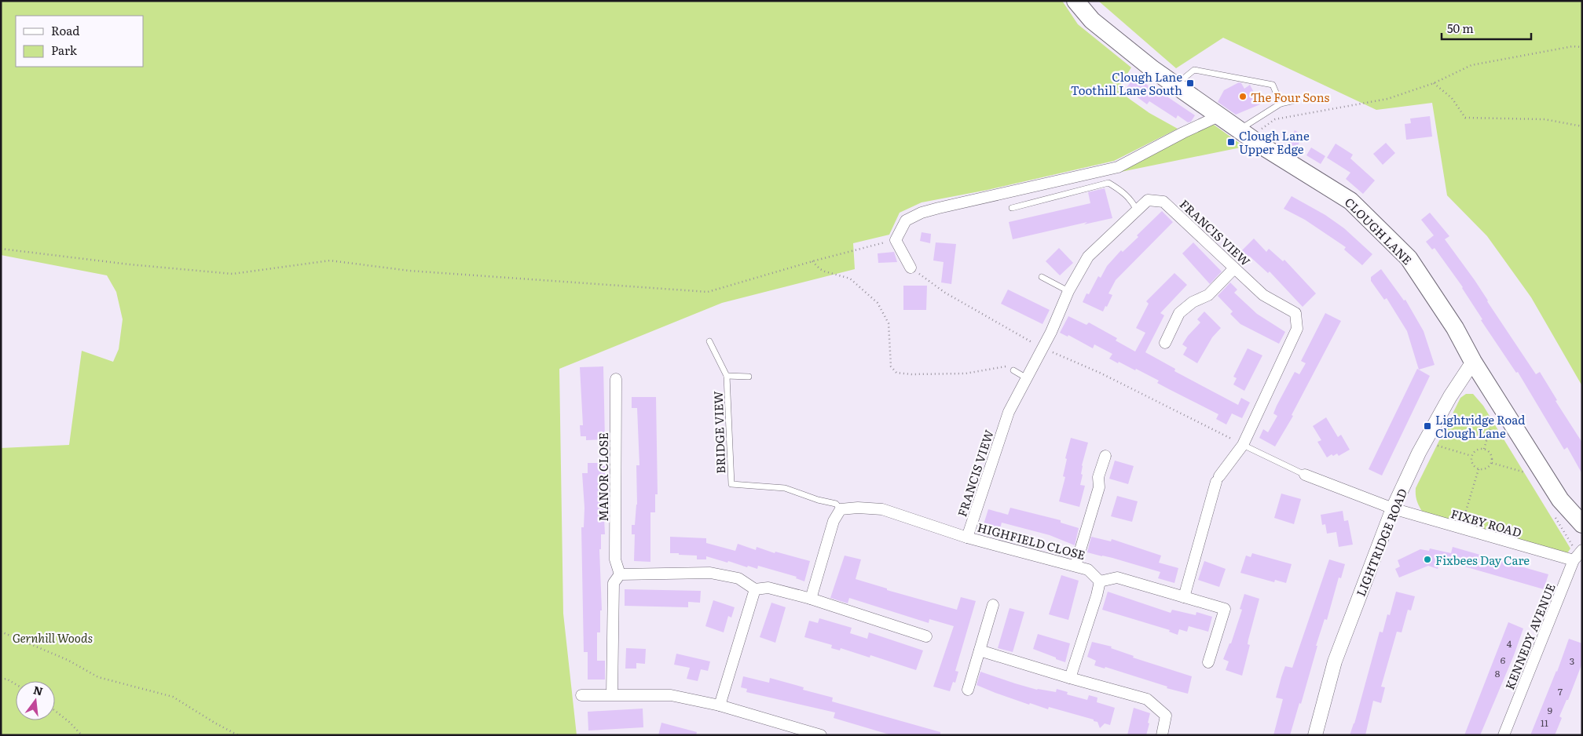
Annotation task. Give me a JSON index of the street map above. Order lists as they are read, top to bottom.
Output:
{
  "streets": {
    "main road": ["CLOUGH LANE"],
    "street": [
      "FRANCIS VIEW",
      "MANOR CLOSE",
      "FIXBY ROAD",
      "HIGHFIELD CLOSE",
      "LIGHTRIDGE ROAD",
      "KENNEDY AVENUE"
    ],
    "lane": ["BRIDGE VIEW"]
  },
  "crossings": [
    ["CLOUGH LANE", "LIGHTRIDGE ROAD"],
    ["FRANCIS VIEW", "HIGHFIELD CLOSE"],
    ["BRIDGE VIEW", "HIGHFIELD CLOSE"],
    ["FIXBY ROAD", "LIGHTRIDGE ROAD"],
    ["FIXBY ROAD", "KENNEDY AVENUE"]
  ],
  "parks": ["Gernhill Woods"],
  "places": {
    "transit": ["Clough Lane Toothill Lane South", "Clough Lane Upper Edge", "Lightridge Road Clough Lane"],
    "other": ["The Four Sons", "Fixbees Day Care"]
  },
  "house_numbers": [
    "4",
    "6",
    "3",
    "8",
    "7",
    "9",
    "11"
  ],
  "legend": ["Road", "Park"],
  "scale_bar": "50 m",
  "north": "top"
}
